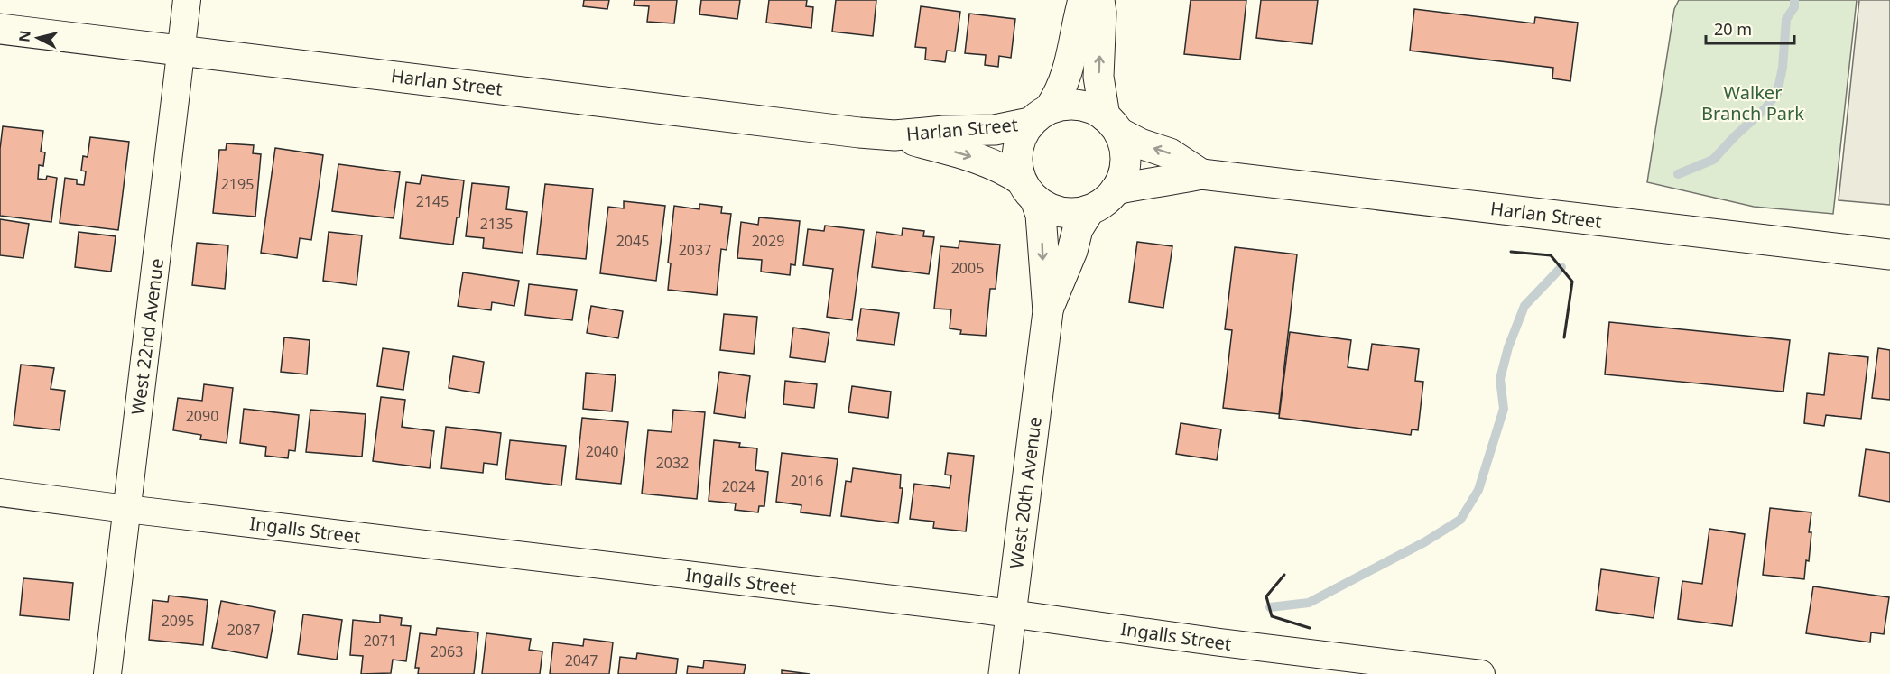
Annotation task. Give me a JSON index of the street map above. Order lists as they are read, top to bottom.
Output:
{
  "streets": {
    "street": [
      "Harlan Street",
      "West 22nd Avenue",
      "West 20th Avenue",
      "Ingalls Street"
    ]
  },
  "crossings": [
    ["Harlan Street", "West 22nd Avenue"],
    ["Harlan Street", "West 20th Avenue"],
    ["West 22nd Avenue", "Ingalls Street"],
    ["West 20th Avenue", "Ingalls Street"]
  ],
  "parks": ["Walker Branch Park"],
  "house_numbers": [
    "2195",
    "2145",
    "2135",
    "2045",
    "2029",
    "2037",
    "2005",
    "2090",
    "2040",
    "2032",
    "2016",
    "2024",
    "2095",
    "2087",
    "2071",
    "2063",
    "2047"
  ],
  "scale_bar": "20 m",
  "north": "left"
}
